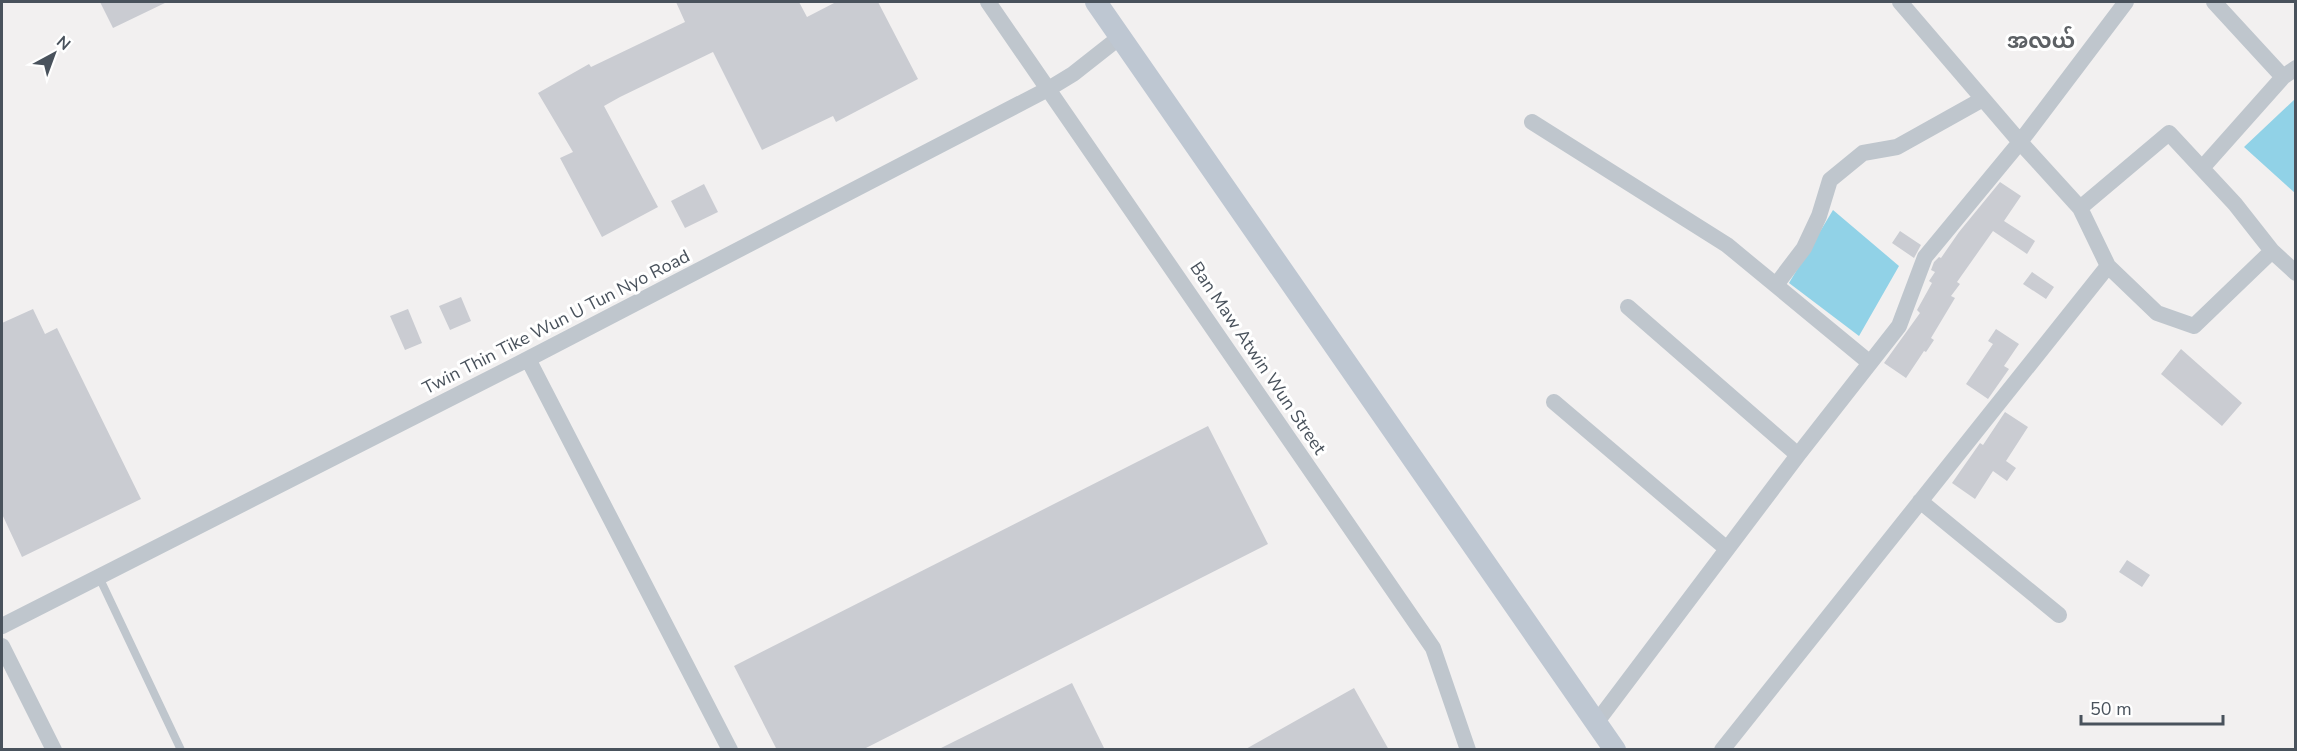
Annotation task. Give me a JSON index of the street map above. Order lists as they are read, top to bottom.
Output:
{
  "streets": {
    "street": ["Twin Thin Tike Wun U Tun Nyo Road", "Ban Maw Atwin Wun Street"]
  },
  "crossings": [
    ["Twin Thin Tike Wun U Tun Nyo Road", "Ban Maw Atwin Wun Street"]
  ],
  "districts": ["အလယ်"],
  "scale_bar": "50 m",
  "north": "top right"
}
